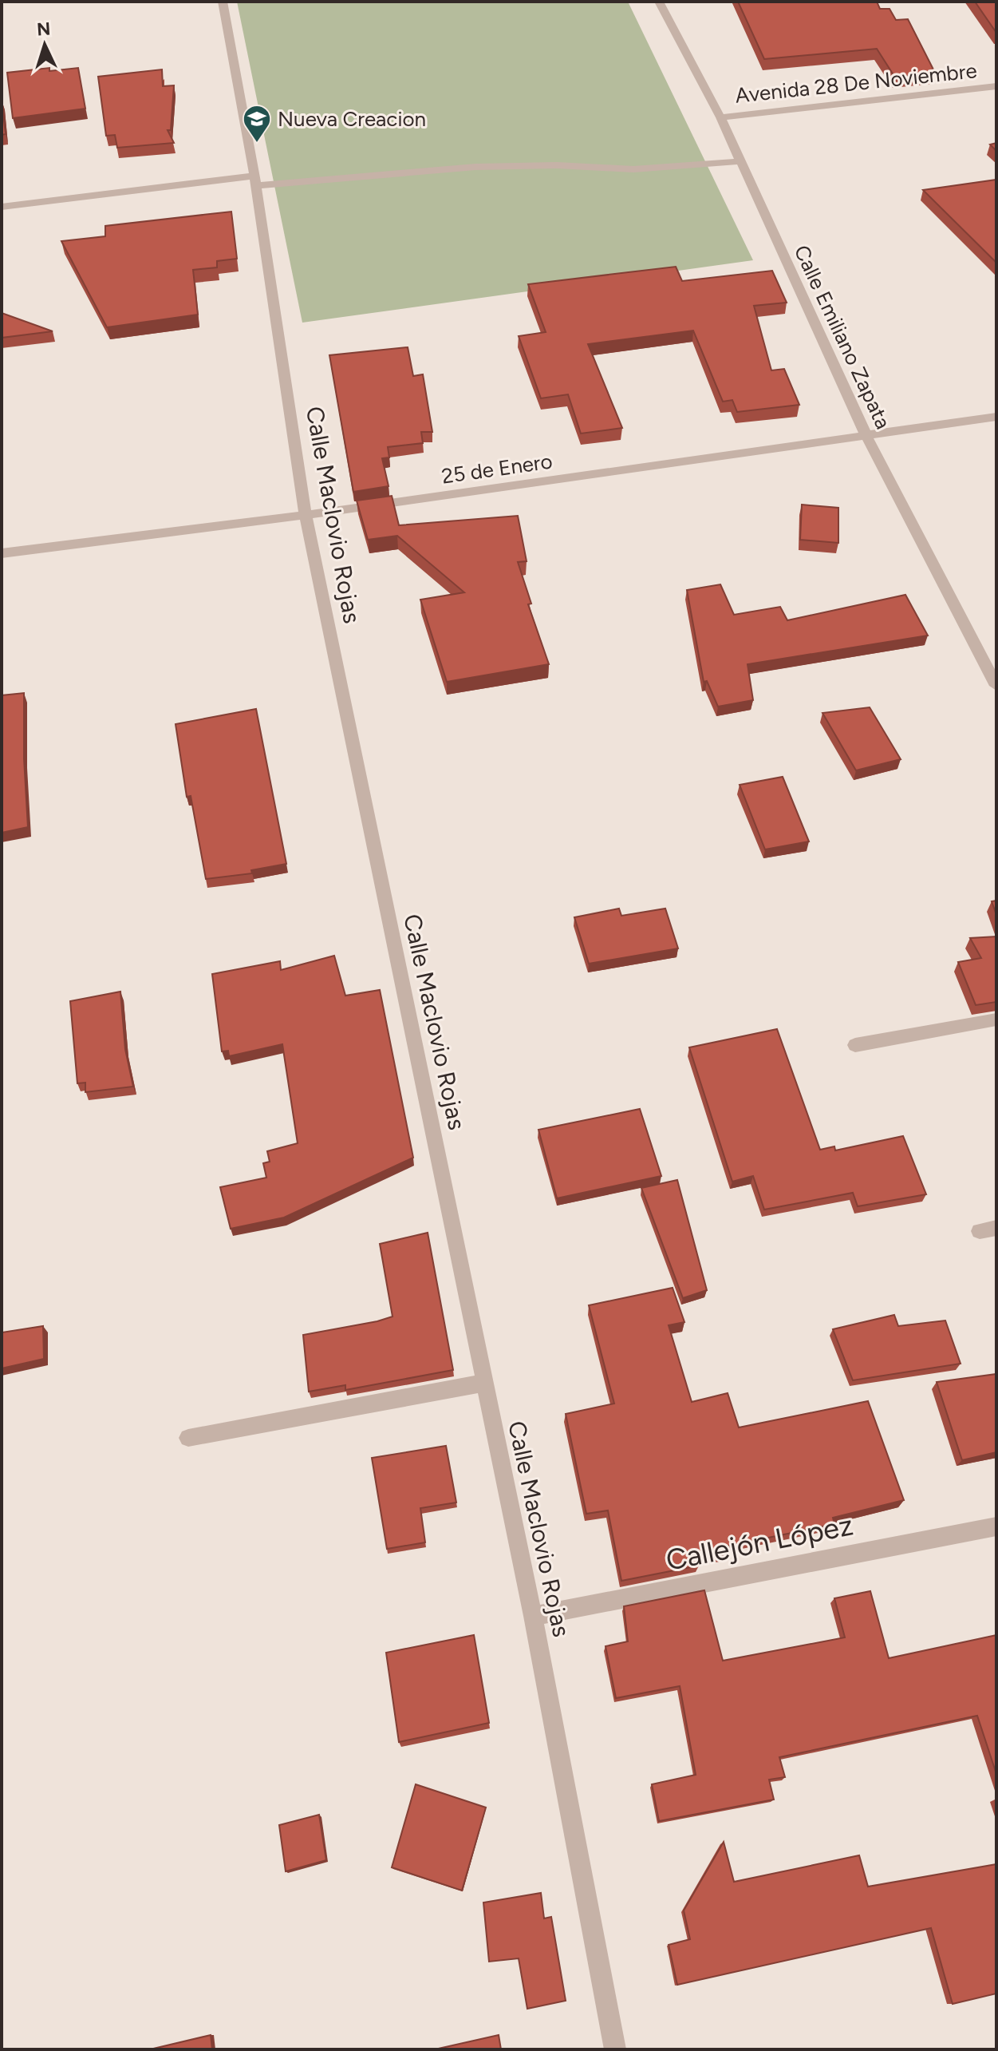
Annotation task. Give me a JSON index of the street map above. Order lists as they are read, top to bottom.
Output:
{
  "streets": {
    "street": [
      "Avenida 28 De Noviembre",
      "Calle Emiliano Zapata",
      "25 de Enero",
      "Calle Maclovio Rojas",
      "Callejón López"
    ]
  },
  "crossings": [
    ["Avenida 28 De Noviembre", "Calle Emiliano Zapata"],
    ["Calle Emiliano Zapata", "25 de Enero"],
    ["25 de Enero", "Calle Maclovio Rojas"],
    ["Calle Maclovio Rojas", "Callejón López"]
  ],
  "places": {
    "school or university": ["Nueva Creacion"]
  },
  "north": "top"
}
